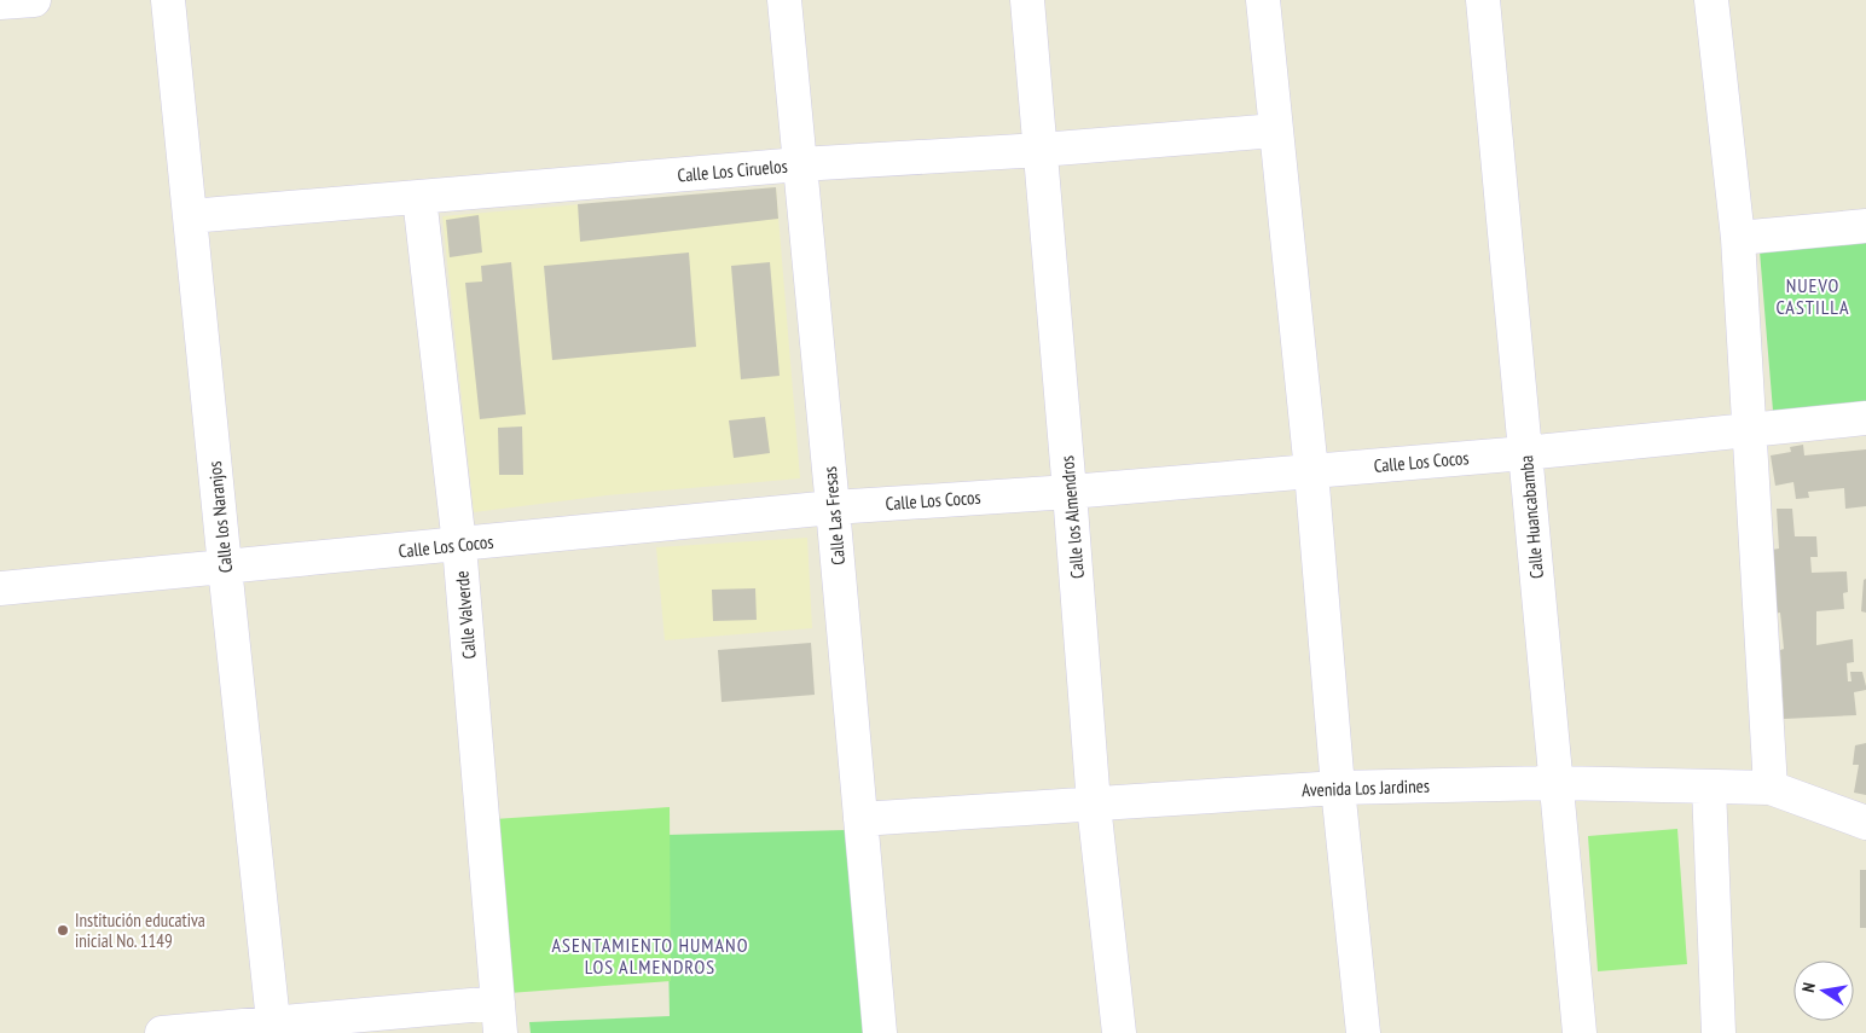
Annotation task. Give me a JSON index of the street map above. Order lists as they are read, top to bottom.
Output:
{
  "streets": {
    "street": [
      "Calle Los Ciruelos",
      "Calle Los Cocos",
      "Calle Las Fresas",
      "Calle los Naranjos",
      "Calle los Almendros",
      "Calle Huancabamba",
      "Calle Valverde",
      "Avenida Los Jardines"
    ]
  },
  "crossings": [
    ["Calle Los Ciruelos", "Calle Las Fresas"],
    ["Calle Los Ciruelos", "Calle los Naranjos"],
    ["Calle Los Ciruelos", "Calle los Almendros"],
    ["Calle Los Ciruelos", "Calle Valverde"],
    ["Calle Los Cocos", "Calle Las Fresas"],
    ["Calle Los Cocos", "Calle los Naranjos"],
    ["Calle Los Cocos", "Calle los Almendros"],
    ["Calle Los Cocos", "Calle Huancabamba"],
    ["Calle Los Cocos", "Calle Valverde"],
    ["Calle Las Fresas", "Avenida Los Jardines"],
    ["Calle los Almendros", "Avenida Los Jardines"],
    ["Calle Huancabamba", "Avenida Los Jardines"]
  ],
  "districts": ["NUEVO CASTILLA", "ASENTAMIENTO HUMANO LOS ALMENDROS"],
  "places": ["Institución educativa inicial No. 1149"],
  "north": "left"
}
